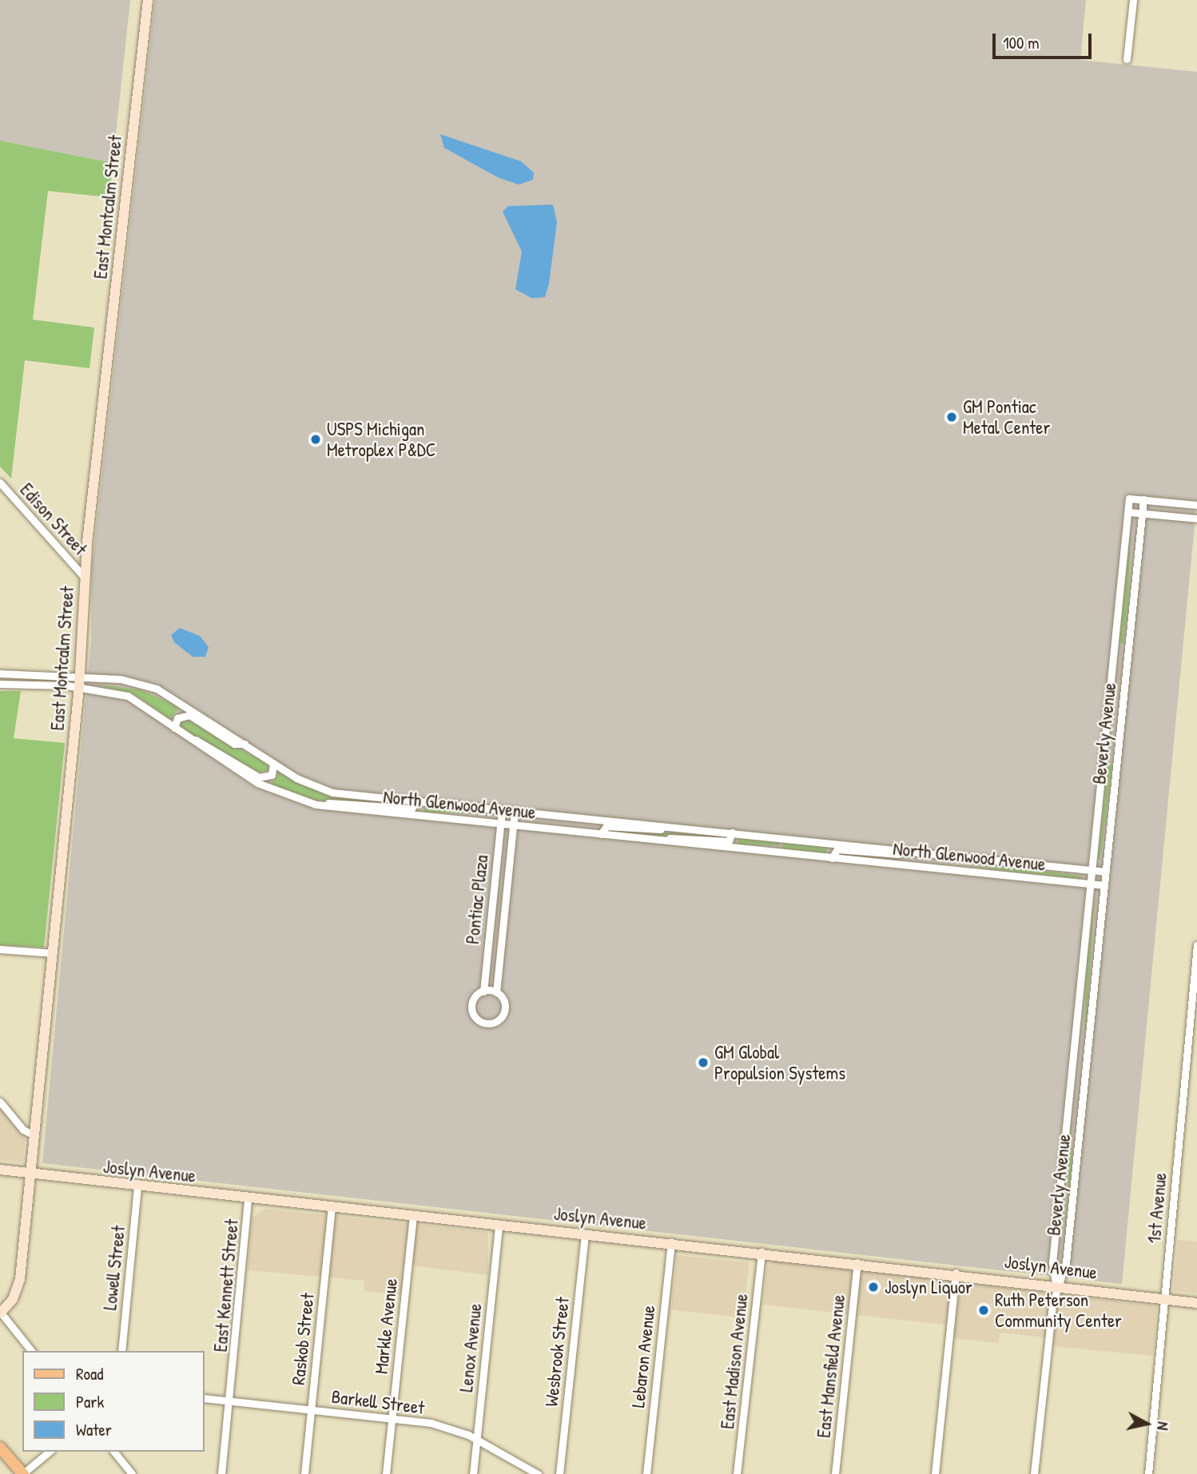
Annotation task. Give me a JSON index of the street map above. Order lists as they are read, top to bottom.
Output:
{
  "streets": {
    "main road": ["East Montcalm Street", "Joslyn Avenue"],
    "street": [
      "Edison Street",
      "Beverly Avenue",
      "North Glenwood Avenue",
      "Pontiac Plaza",
      "1st Avenue",
      "Lowell Street",
      "East Kennett Street",
      "Markle Avenue",
      "Raskob Street",
      "Lenox Avenue",
      "Wesbrook Street",
      "Lebaron Avenue",
      "East Madison Avenue",
      "East Mansfield Avenue",
      "Barkell Street"
    ]
  },
  "crossings": [
    ["East Montcalm Street", "Edison Street"],
    ["East Montcalm Street", "North Glenwood Avenue"],
    ["East Montcalm Street", "Joslyn Avenue"],
    ["Beverly Avenue", "North Glenwood Avenue"],
    ["Beverly Avenue", "Joslyn Avenue"],
    ["North Glenwood Avenue", "Pontiac Plaza"],
    ["Joslyn Avenue", "1st Avenue"],
    ["Joslyn Avenue", "Lowell Street"],
    ["Joslyn Avenue", "East Kennett Street"],
    ["Joslyn Avenue", "Markle Avenue"],
    ["Joslyn Avenue", "Raskob Street"],
    ["Joslyn Avenue", "Lenox Avenue"],
    ["Joslyn Avenue", "Wesbrook Street"],
    ["Joslyn Avenue", "Lebaron Avenue"],
    ["Joslyn Avenue", "East Madison Avenue"],
    ["Joslyn Avenue", "East Mansfield Avenue"],
    ["East Kennett Street", "Barkell Street"],
    ["Markle Avenue", "Barkell Street"],
    ["Raskob Street", "Barkell Street"],
    ["Lenox Avenue", "Barkell Street"]
  ],
  "places": [
    "GM Pontiac Metal Center",
    "USPS Michigan Metroplex P&DC",
    "GM Global Propulsion Systems",
    "Joslyn Liquor",
    "Ruth Peterson Community Center"
  ],
  "legend": ["Road", "Park", "Water"],
  "scale_bar": "100 m",
  "north": "right"
}
